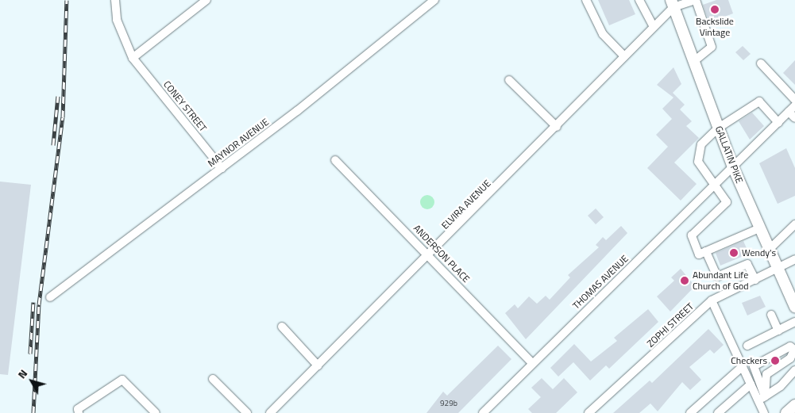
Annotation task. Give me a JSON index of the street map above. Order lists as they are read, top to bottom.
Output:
{
  "streets": {
    "main road": ["GALLATIN PIKE"],
    "street": [
      "CONEY STREET",
      "MAYNOR AVENUE",
      "ELVIRA AVENUE",
      "ANDERSON PLACE",
      "THOMAS AVENUE",
      "ZOPHI STREET"
    ]
  },
  "crossings": [
    ["CONEY STREET", "MAYNOR AVENUE"],
    ["GALLATIN PIKE", "ELVIRA AVENUE"],
    ["GALLATIN PIKE", "THOMAS AVENUE"],
    ["GALLATIN PIKE", "ZOPHI STREET"],
    ["ELVIRA AVENUE", "ANDERSON PLACE"],
    ["ANDERSON PLACE", "THOMAS AVENUE"]
  ],
  "places": [
    "Backslide Vintage",
    "Wendy's",
    "Abundant Life Church of God",
    "Checkers"
  ],
  "house_numbers": ["929b"],
  "north": "top left"
}
